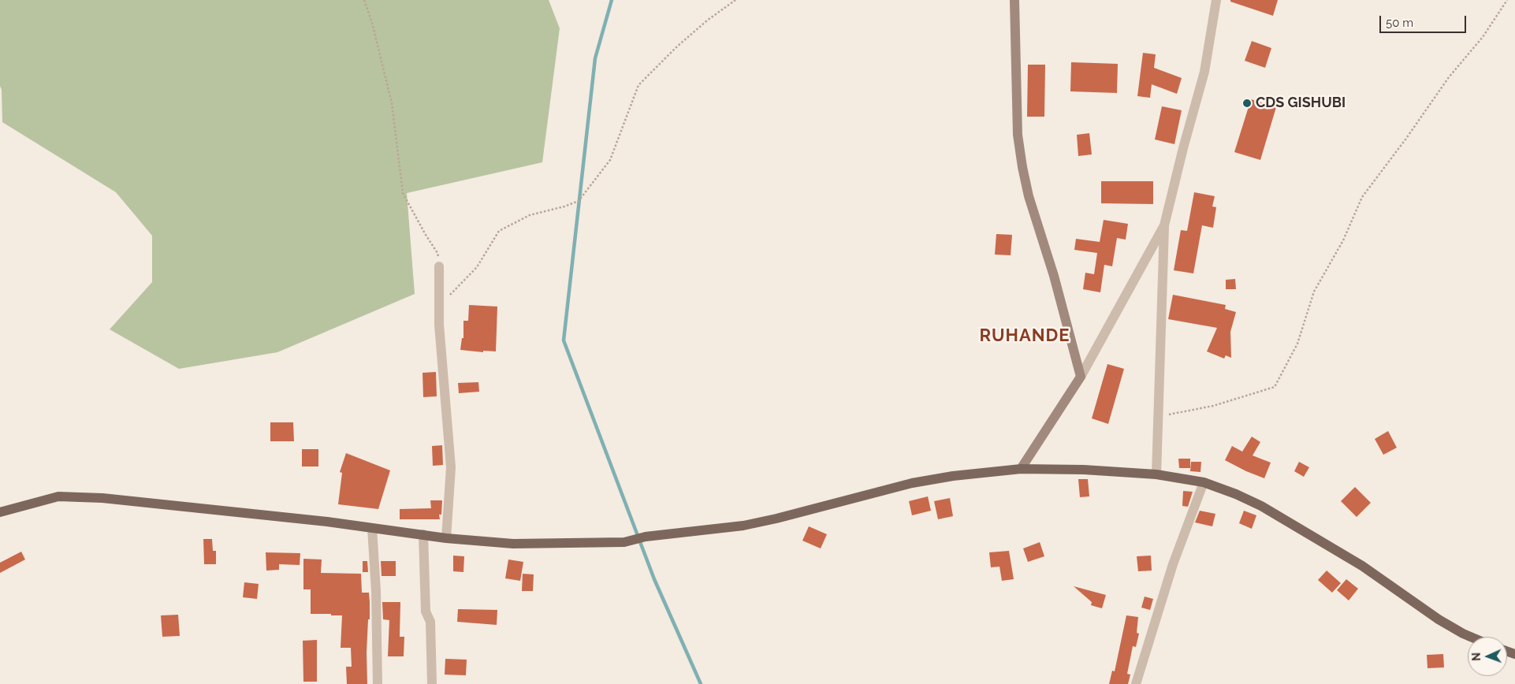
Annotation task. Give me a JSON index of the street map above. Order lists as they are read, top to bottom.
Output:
{
  "districts": ["RUHANDE"],
  "places": ["CDS GISHUBI"],
  "scale_bar": "50 m",
  "north": "left"
}
